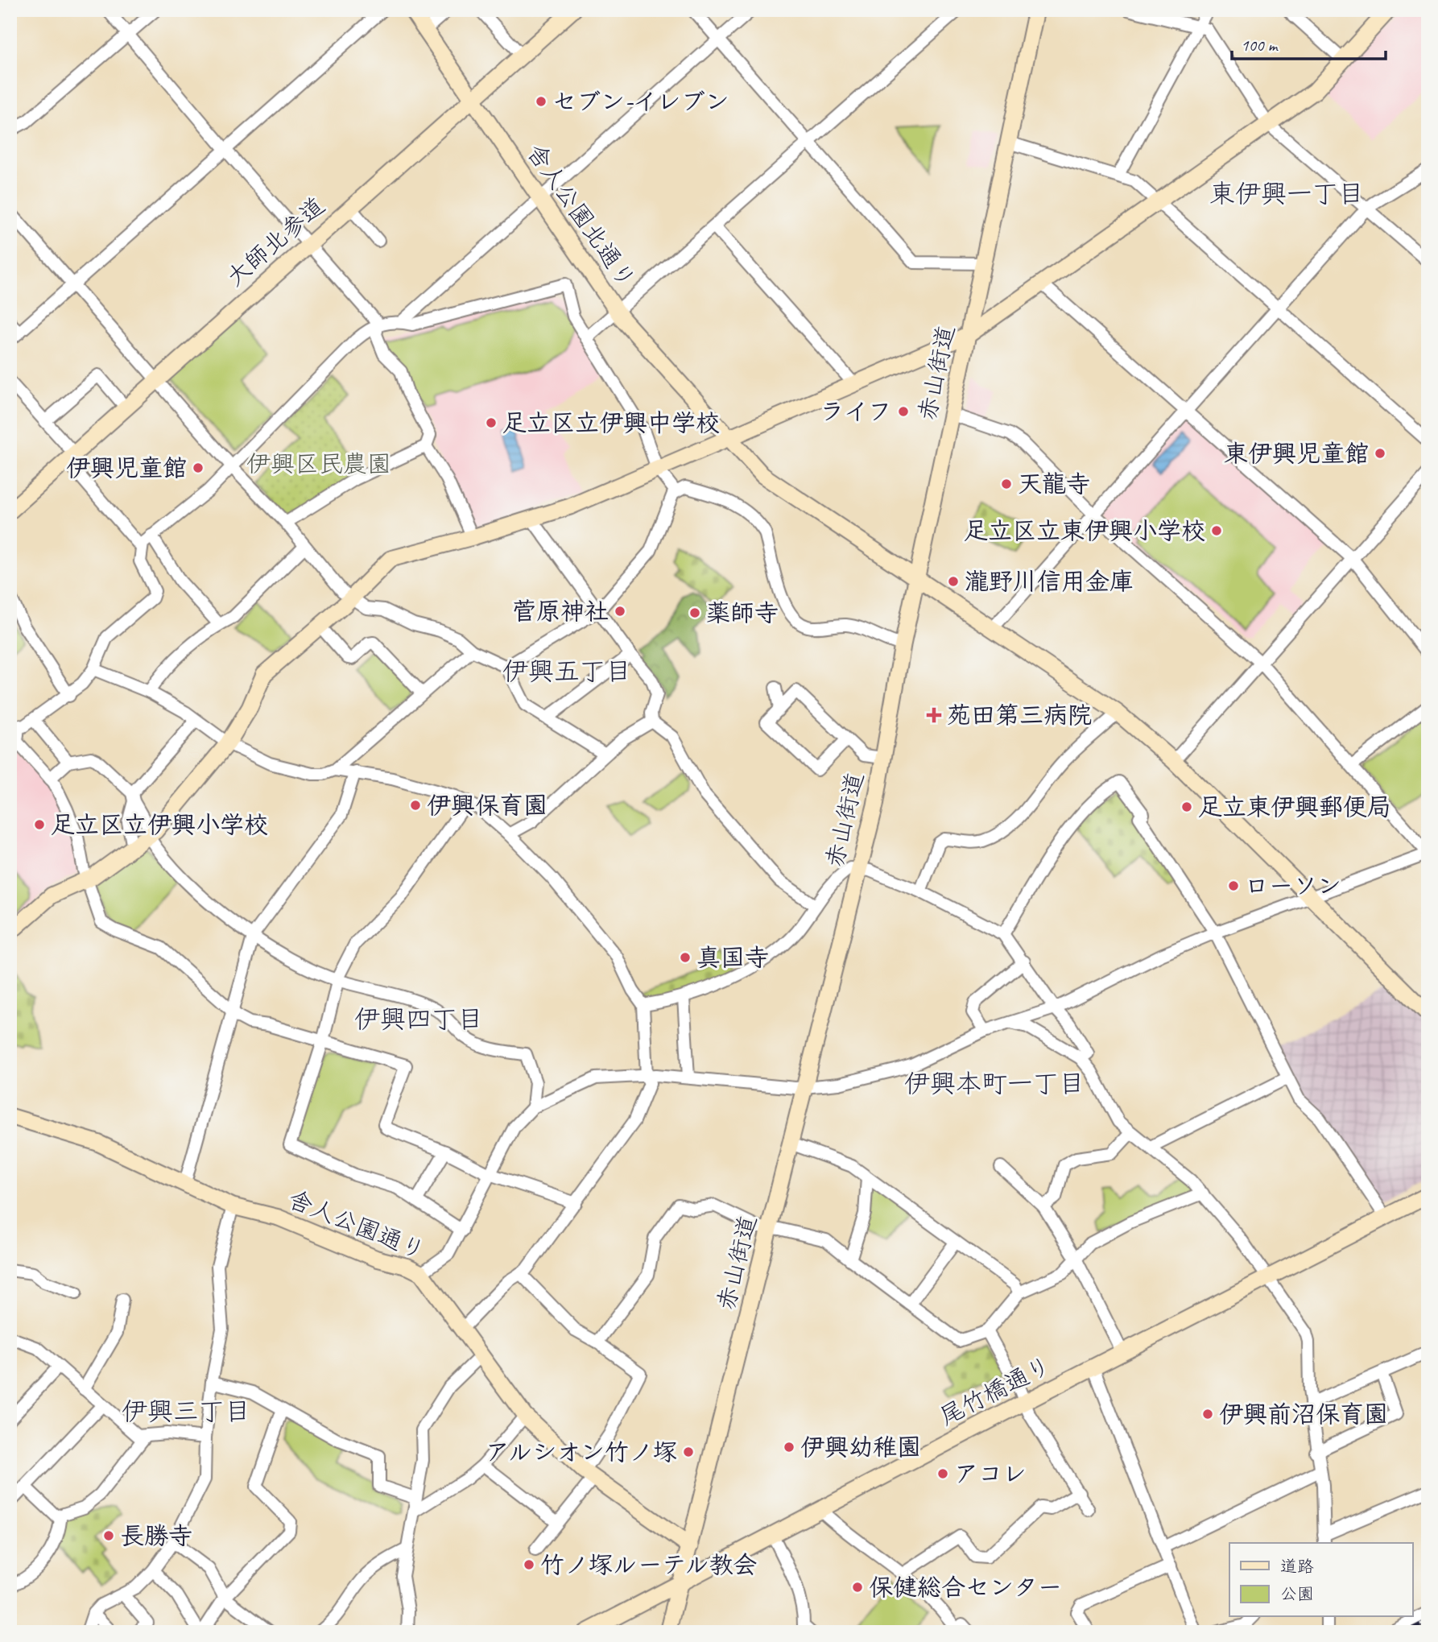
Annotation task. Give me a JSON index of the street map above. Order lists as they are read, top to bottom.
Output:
{
  "streets": {
    "street": [
      "舎人公園北通り",
      "大師北参道",
      "赤山街道",
      "舎人公園通り",
      "尾竹橋通り"
    ]
  },
  "crossings": [
    ["舎人公園北通り", "大師北参道"],
    ["舎人公園北通り", "赤山街道"],
    ["赤山街道", "舎人公園通り"],
    ["赤山街道", "尾竹橋通り"]
  ],
  "districts": [
    "東伊興一丁目",
    "伊興五丁目",
    "伊興四丁目",
    "伊興本町一丁目",
    "伊興三丁目"
  ],
  "parks": ["伊興区民農園"],
  "places": {
    "other": [
      "セブン-イレブン",
      "ライフ",
      "足立区立伊興中学校",
      "東伊興児童館",
      "伊興児童館",
      "天龍寺",
      "足立区立東伊興小学校",
      "瀧野川信用金庫",
      "菅原神社",
      "薬師寺",
      "伊興保育園",
      "足立東伊興郵便局",
      "足立区立伊興小学校",
      "ローソン",
      "真国寺",
      "伊興前沼保育園",
      "伊興幼稚園",
      "アルシオン竹ノ塚",
      "アコレ",
      "長勝寺",
      "竹ノ塚ルーテル教会",
      "保健総合センター"
    ],
    "health": ["苑田第三病院"]
  },
  "legend": ["道路", "公園"],
  "scale_bar": "100 m"
}
